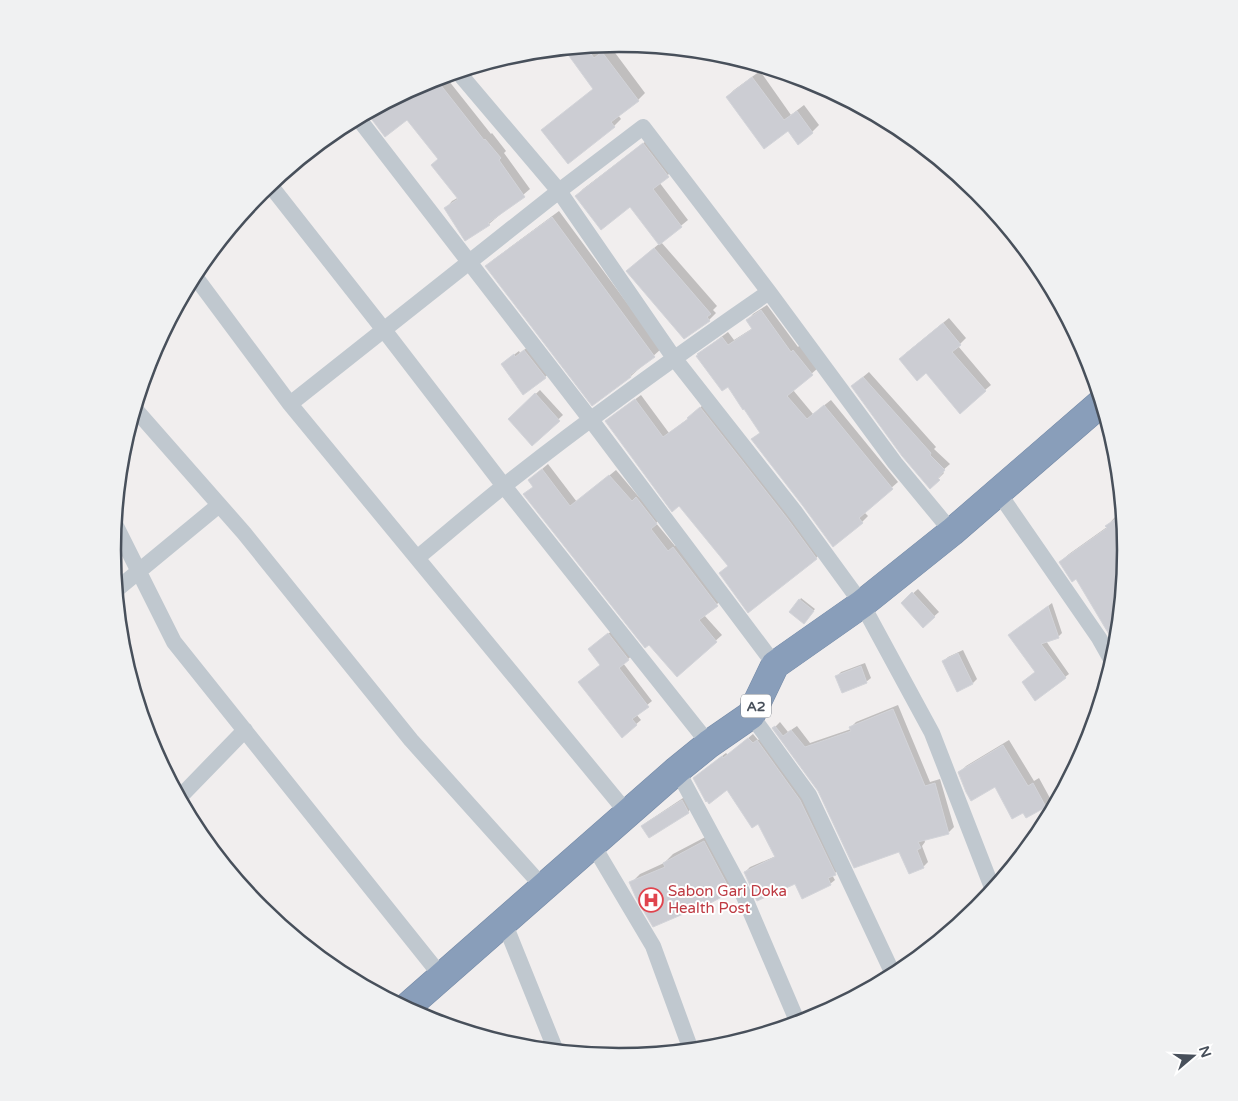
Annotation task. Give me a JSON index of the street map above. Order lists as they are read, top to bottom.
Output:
{
  "streets": {
    "highway": ["A2"]
  },
  "places": {
    "hospital": ["Sabon Gari Doka Health Post"]
  },
  "north": "right"
}
